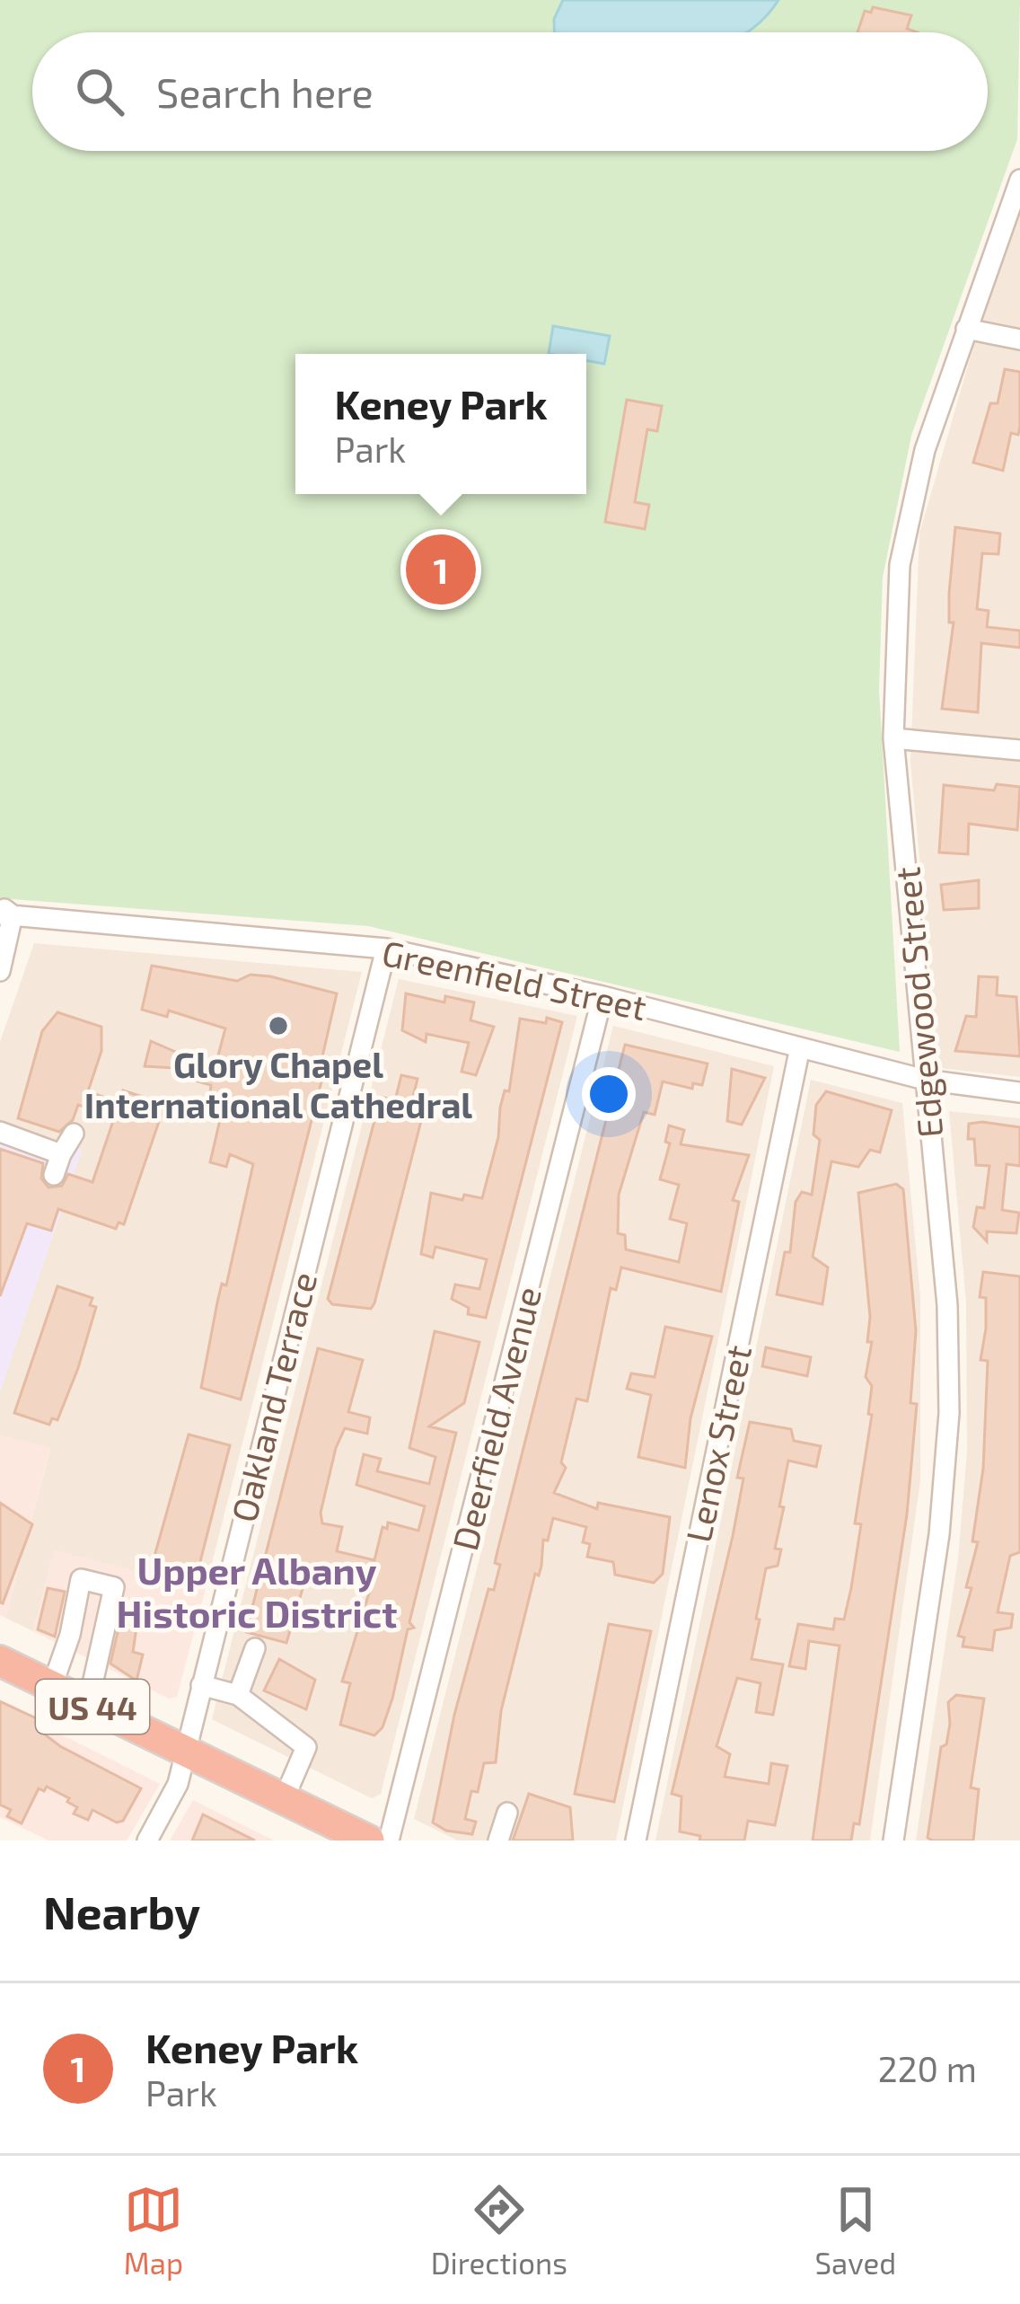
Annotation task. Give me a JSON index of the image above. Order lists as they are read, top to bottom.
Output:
{
  "streets": {
    "highway": ["US 44"],
    "street": [
      "Greenfield Street",
      "Edgewood Street",
      "Oakland Terrace",
      "Deerfield Avenue",
      "Lenox Street"
    ]
  },
  "crossings": [
    ["Greenfield Street", "Edgewood Street"],
    ["Greenfield Street", "Oakland Terrace"],
    ["Greenfield Street", "Deerfield Avenue"],
    ["Greenfield Street", "Lenox Street"],
    ["Oakland Terrace", "US 44"]
  ],
  "districts": ["Upper Albany Historic District"],
  "places": ["Glory Chapel International Cathedral"],
  "page": {
    "search": "Search here",
    "popup": ["Keney Park", "Park"],
    "pins": "1",
    "heading": "Nearby",
    "list": [
      {
        "mark": "1",
        "name": "Keney Park",
        "note": "Park",
        "value": "220 m"
      }
    ],
    "nav": ["Map", "Directions", "Saved"]
  }
}
